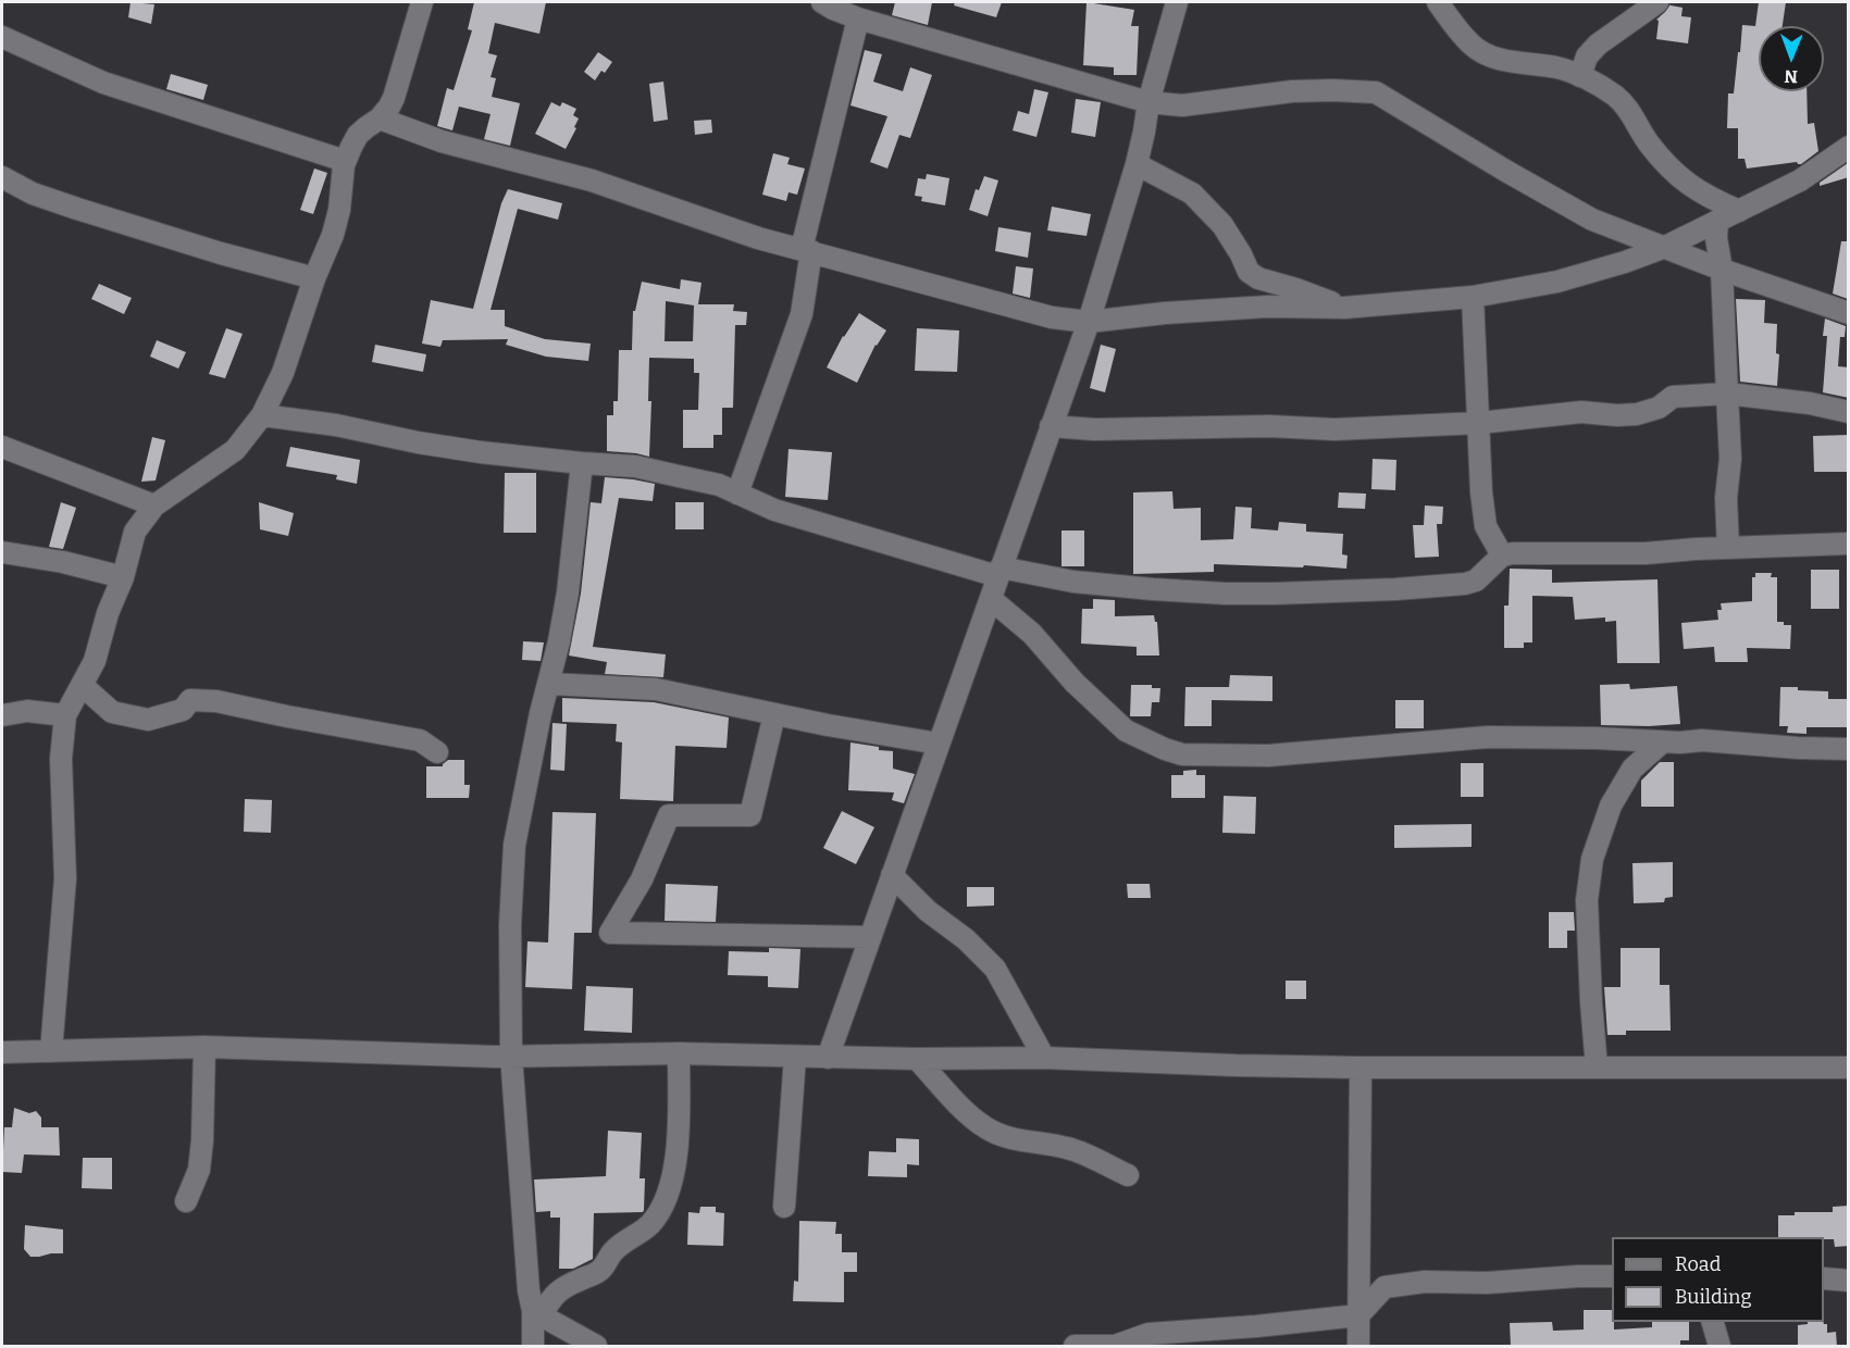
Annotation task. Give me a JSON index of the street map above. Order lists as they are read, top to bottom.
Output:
{
  "legend": ["Road", "Building"],
  "north": "bottom"
}
